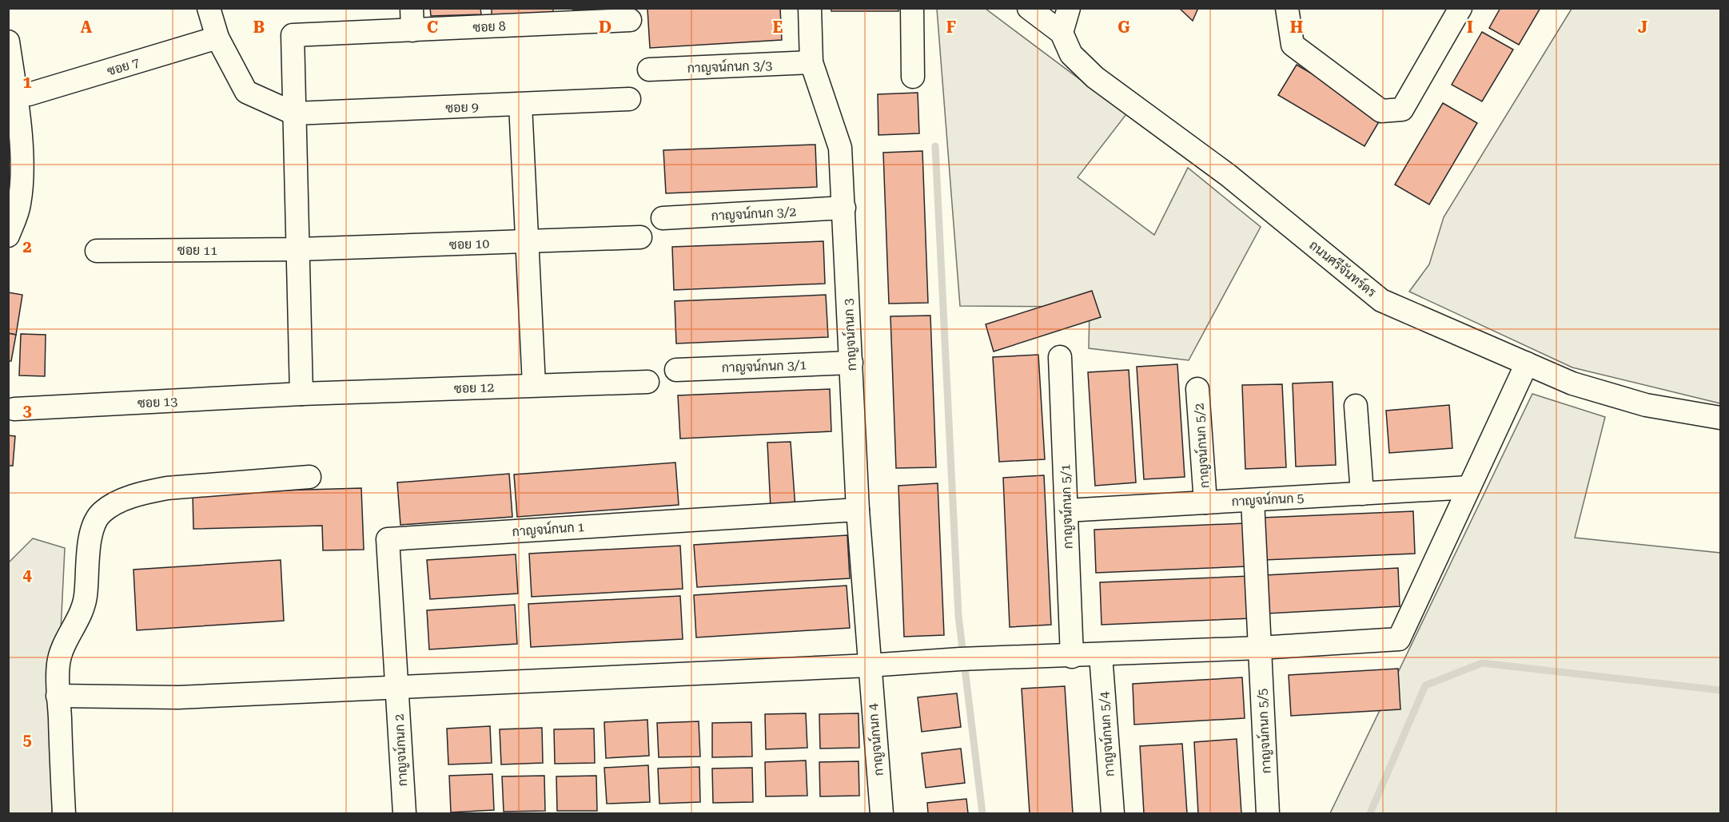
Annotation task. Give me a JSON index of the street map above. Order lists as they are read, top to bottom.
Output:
{
  "streets": {
    "street": [
      "ซอย 8",
      "ซอย 7",
      "กาญจน์กนก 3/3",
      "ซอย 9",
      "กาญจน์กนก 3/2",
      "ซอย 10",
      "ซอย 11",
      "ถนนศรีจันทร์ดร",
      "กาญจน์กนก 3",
      "กาญจน์กนก 3/1",
      "ซอย 12",
      "ซอย 13",
      "กาญจน์กนก 5/2",
      "กาญจน์กนก 5",
      "กาญจน์กนก 5/1",
      "กาญจน์กนก 1",
      "กาญจน์กนก 5/5",
      "กาญจน์กนก 5/4",
      "กาญจน์กนก 4",
      "กาญจน์กนก 2"
    ]
  },
  "crossings": [
    ["ซอย 8", "ซอย 9"],
    ["กาญจน์กนก 3/3", "กาญจน์กนก 3"],
    ["กาญจน์กนก 3/2", "กาญจน์กนก 3"],
    ["ซอย 10", "ซอย 11"],
    ["กาญจน์กนก 3", "กาญจน์กนก 3/1"],
    ["กาญจน์กนก 3", "กาญจน์กนก 1"],
    ["กาญจน์กนก 3", "กาญจน์กนก 4"],
    ["ซอย 12", "ซอย 13"],
    ["กาญจน์กนก 5/2", "กาญจน์กนก 5"],
    ["กาญจน์กนก 5", "กาญจน์กนก 5/1"],
    ["กาญจน์กนก 5", "กาญจน์กนก 5/5"],
    ["กาญจน์กนก 1", "กาญจน์กนก 2"]
  ],
  "grid": {
    "columns": [
      "A",
      "B",
      "C",
      "D",
      "E",
      "F",
      "G",
      "H",
      "I",
      "J"
    ],
    "rows": [
      "1",
      "2",
      "3",
      "4",
      "5"
    ]
  }
}
